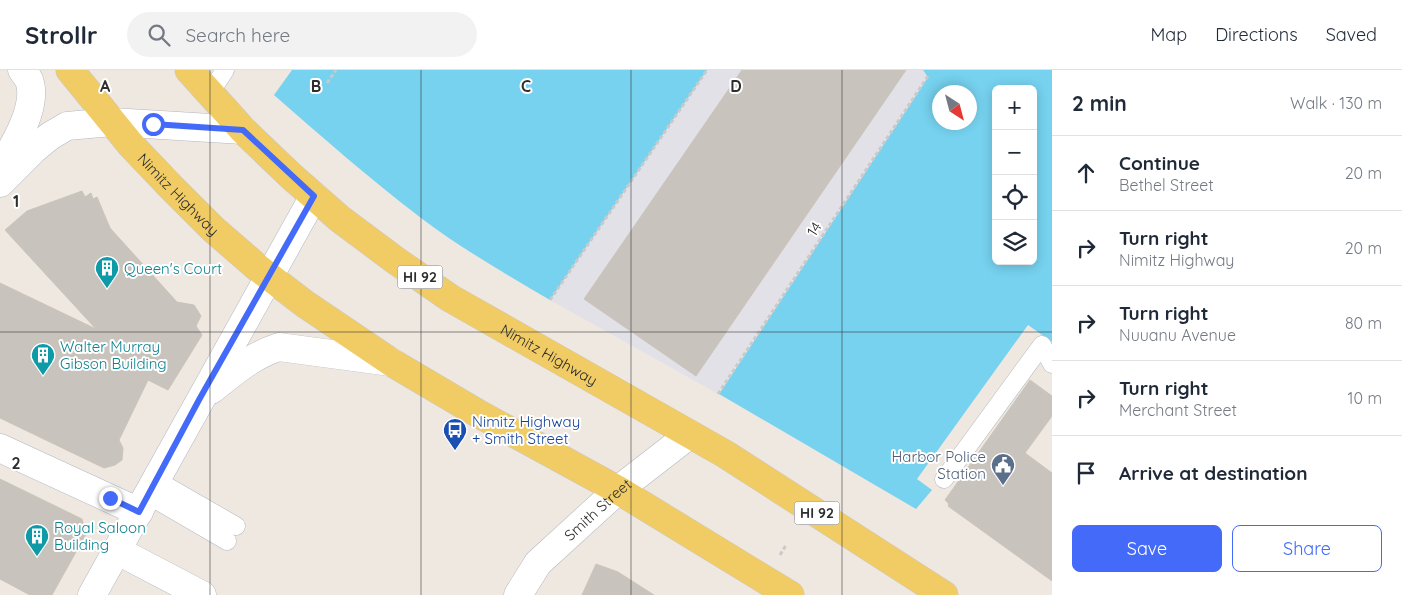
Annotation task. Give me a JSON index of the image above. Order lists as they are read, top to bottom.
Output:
{
  "streets": {
    "main road": ["Nimitz Highway", "HI 92", "Smith Street"],
    "path": ["14"]
  },
  "crossings": [
    ["Nimitz Highway", "Smith Street"]
  ],
  "places": {
    "building": ["Queen's Court", "Walter Murray Gibson Building", "Royal Saloon Building"],
    "bus stop": ["Nimitz Highway + Smith Street"],
    "public building": ["Harbor Police Station"]
  },
  "north": "bottom right",
  "page": {
    "header": "Strollr",
    "search": "Search here",
    "nav": ["Map", "Directions", "Saved"],
    "heading": ["2 min", "Walk · 130 m"],
    "map_buttons": ["+", "−"],
    "list": [
      ["Continue", "Bethel Street", "20 m"],
      ["Turn right", "Nimitz Highway", "20 m"],
      ["Turn right", "Nuuanu Avenue", "80 m"],
      ["Turn right", "Merchant Street", "10 m"],
      "Arrive at destination"
    ],
    "buttons": ["Save", "Share"]
  },
  "grid": {
    "columns": [
      "A",
      "B",
      "C",
      "D"
    ],
    "rows": ["1", "2"]
  }
}
